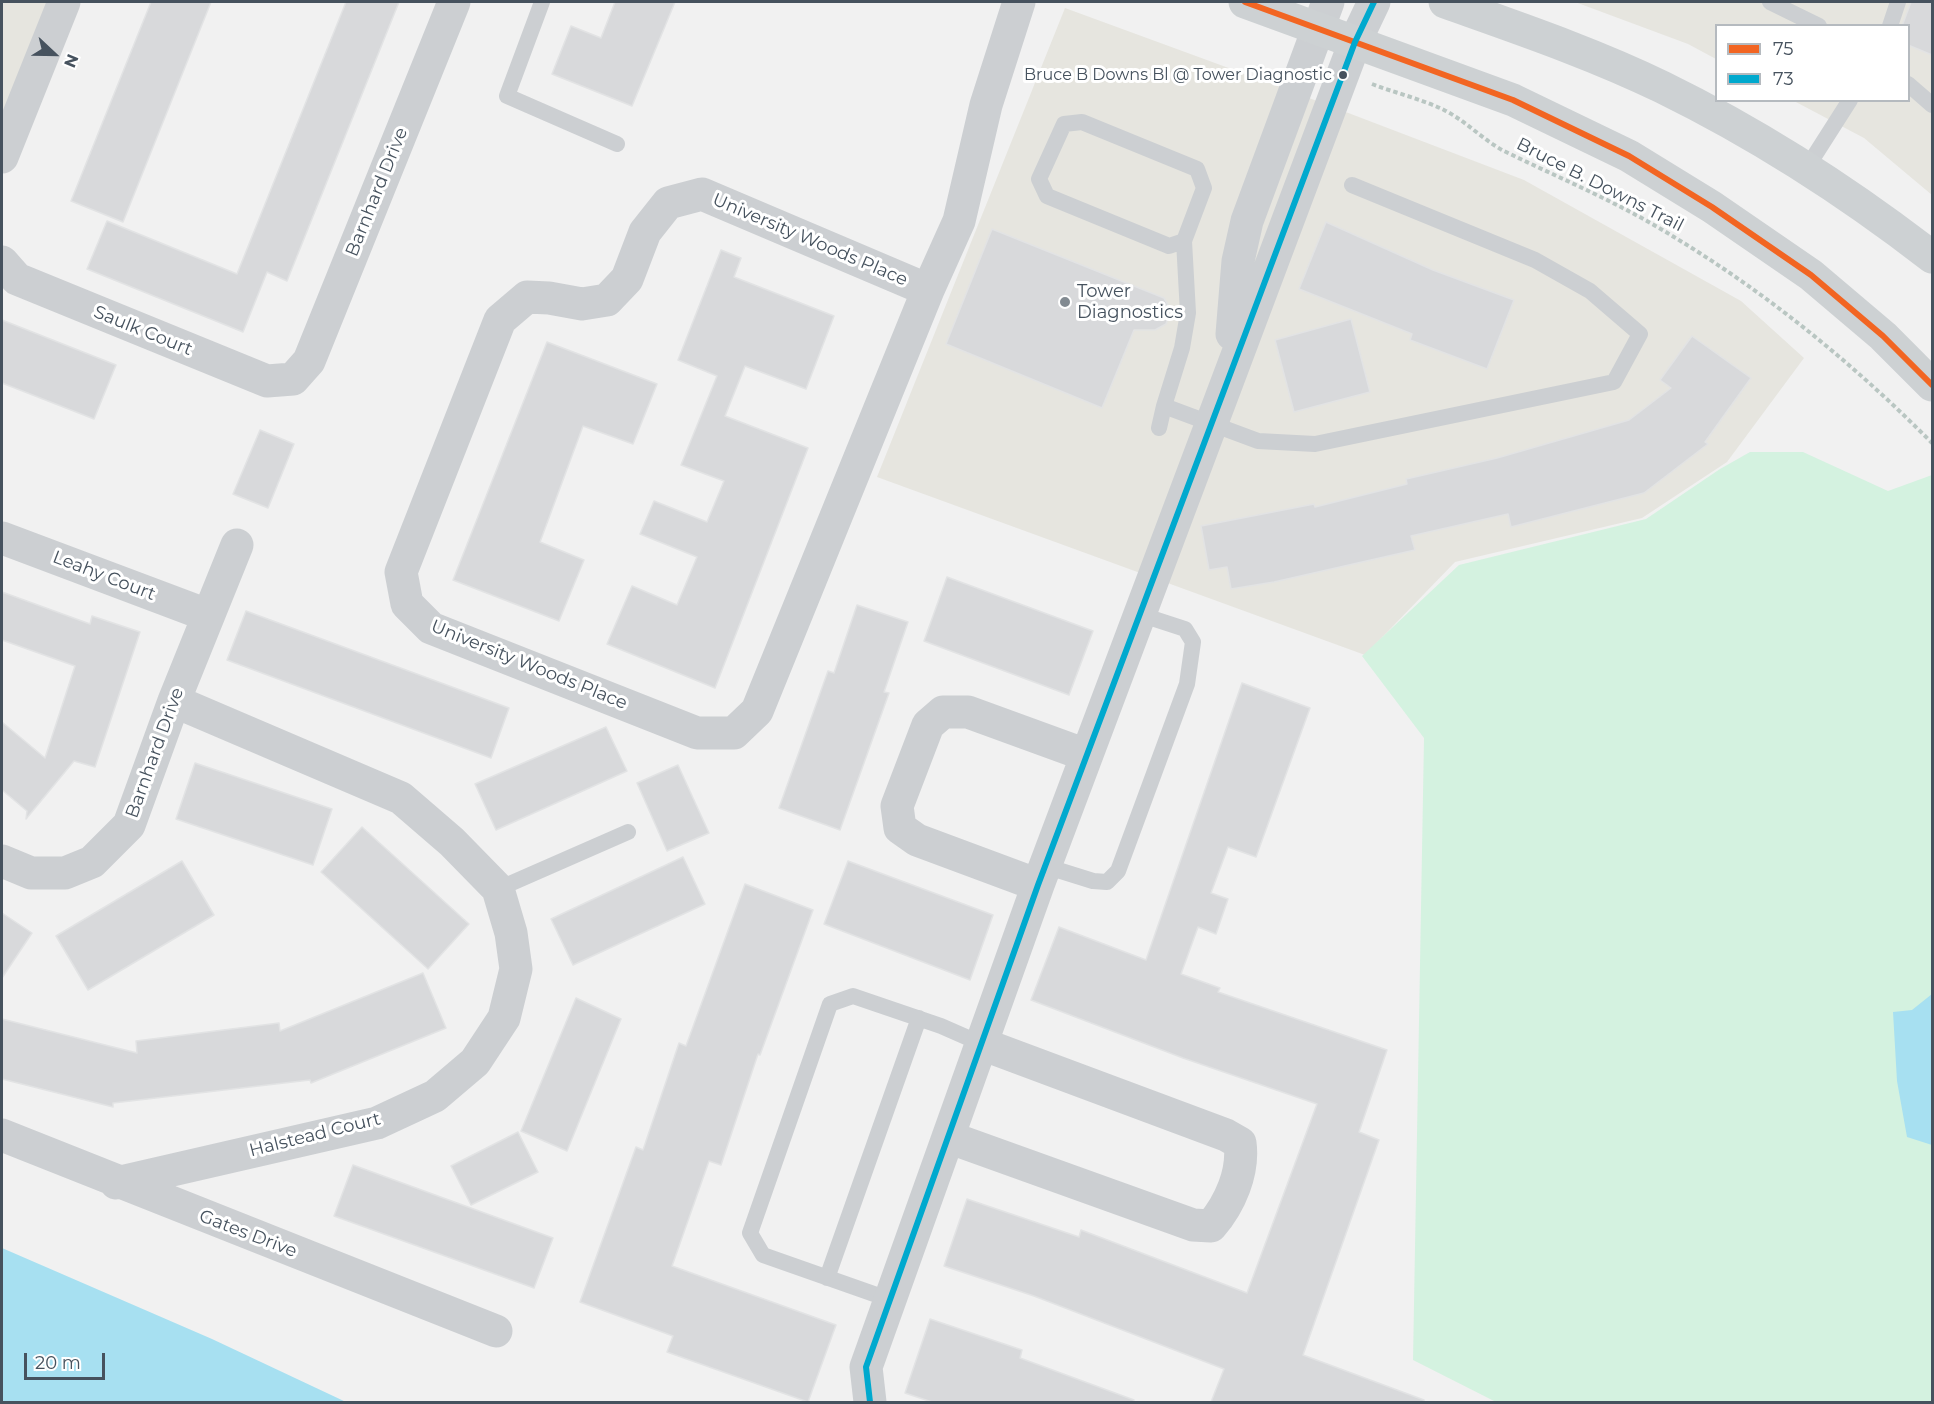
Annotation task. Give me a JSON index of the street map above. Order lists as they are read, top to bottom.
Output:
{
  "streets": {
    "street": [
      "Barnhard Drive",
      "University Woods Place",
      "Saulk Court",
      "Leahy Court",
      "Halstead Court",
      "Gates Drive"
    ],
    "path": ["Bruce B. Downs Trail"]
  },
  "crossings": [
    ["Barnhard Drive", "Saulk Court"],
    ["Barnhard Drive", "Leahy Court"],
    ["Barnhard Drive", "Halstead Court"],
    ["Halstead Court", "Gates Drive"]
  ],
  "places": ["Bruce B Downs Bl @ Tower Diagnostic", "Tower Diagnostics"],
  "lines": ["transit line 75", "transit line 73"],
  "legend": ["75", "73"],
  "scale_bar": "20 m",
  "north": "right"
}
